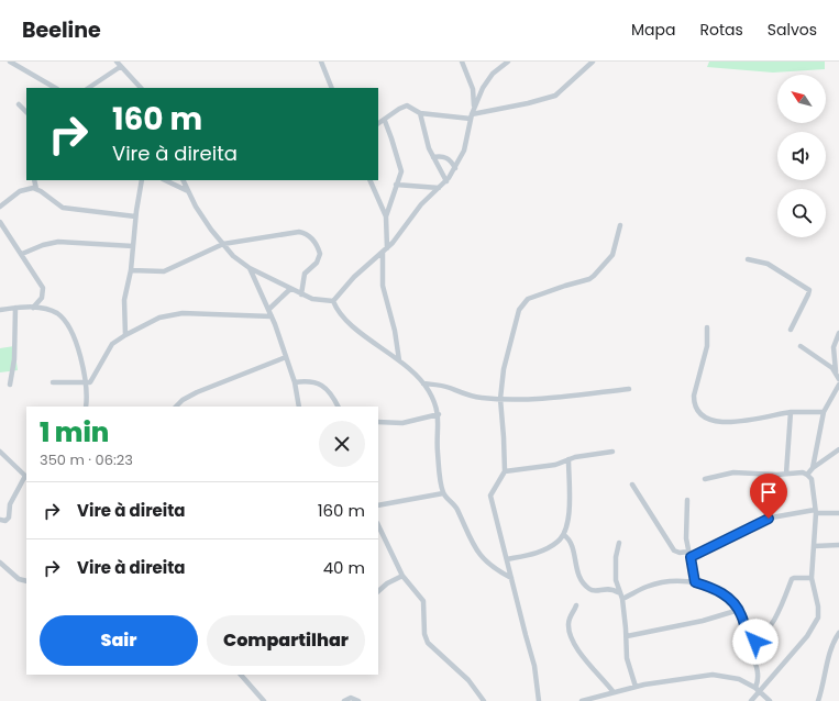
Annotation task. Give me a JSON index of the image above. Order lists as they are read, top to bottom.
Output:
{
  "north": "top left",
  "page": {
    "header": "Beeline",
    "nav": ["Mapa", "Rotas", "Salvos"],
    "turn": ["160 m", "Vire à direita"],
    "heading": ["1 min", "350 m · 06:23"],
    "list": [
      {
        "name": "Vire à direita",
        "value": "160 m"
      },
      {
        "name": "Vire à direita",
        "value": "40 m"
      }
    ],
    "buttons": ["Sair", "Compartilhar"]
  }
}
